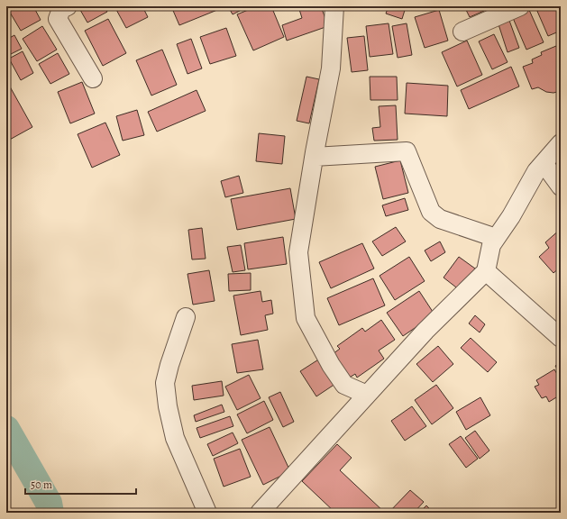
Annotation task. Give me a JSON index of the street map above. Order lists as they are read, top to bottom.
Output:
{
  "scale_bar": "50 m"
}
